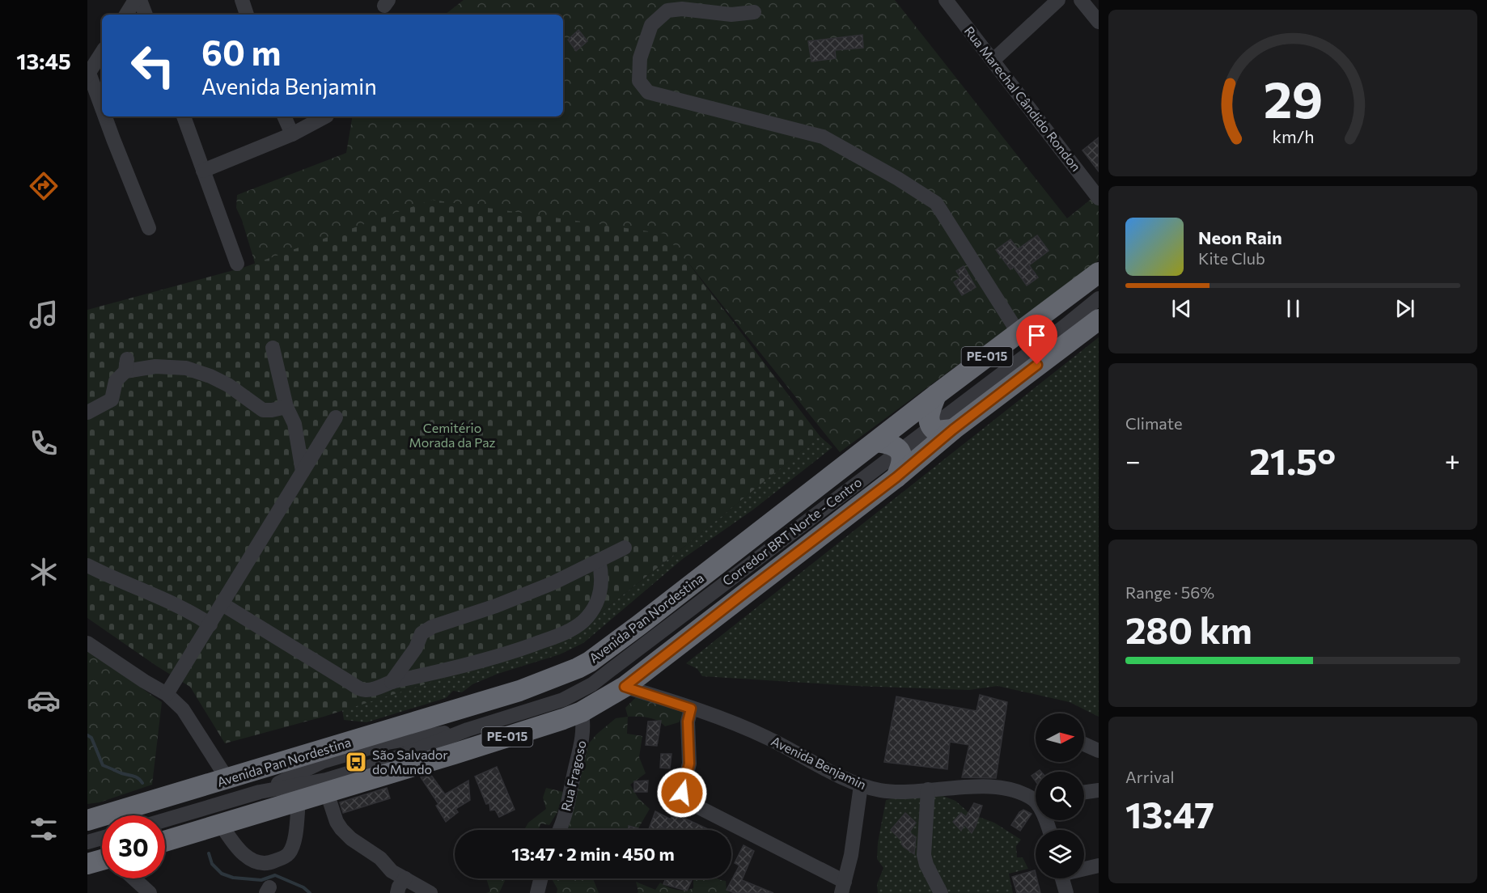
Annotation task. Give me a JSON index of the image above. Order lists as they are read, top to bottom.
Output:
{
  "streets": {
    "highway": ["PE-015", "Avenida Pan Nordestina"],
    "street": [
      "Rua Marechal Cândido Rondon",
      "Corredor BRT Norte - Centro",
      "Avenida Benjamin",
      "Rua Fragoso"
    ]
  },
  "crossings": [
    ["PE-015", "Avenida Benjamin"],
    ["PE-015", "Rua Fragoso"]
  ],
  "parks": ["Cemitério Morada da Paz"],
  "places": {
    "bus stop": ["São Salvador do Mundo"]
  },
  "north": "right",
  "page": {
    "tabs": "13:45",
    "turn": ["60 m", "Avenida Benjamin"],
    "song": ["Neon Rain", "Kite Club"],
    "tile": [
      "Climate",
      ["Range · 56%", "280 km"],
      ["Arrival", "13:47"]
    ],
    "heat": ["−", "21.5°", "+"],
    "limit": "30",
    "trip": "13:47 · 2 min · 450 m",
    "gauge": ["29", "km/h"]
  }
}
